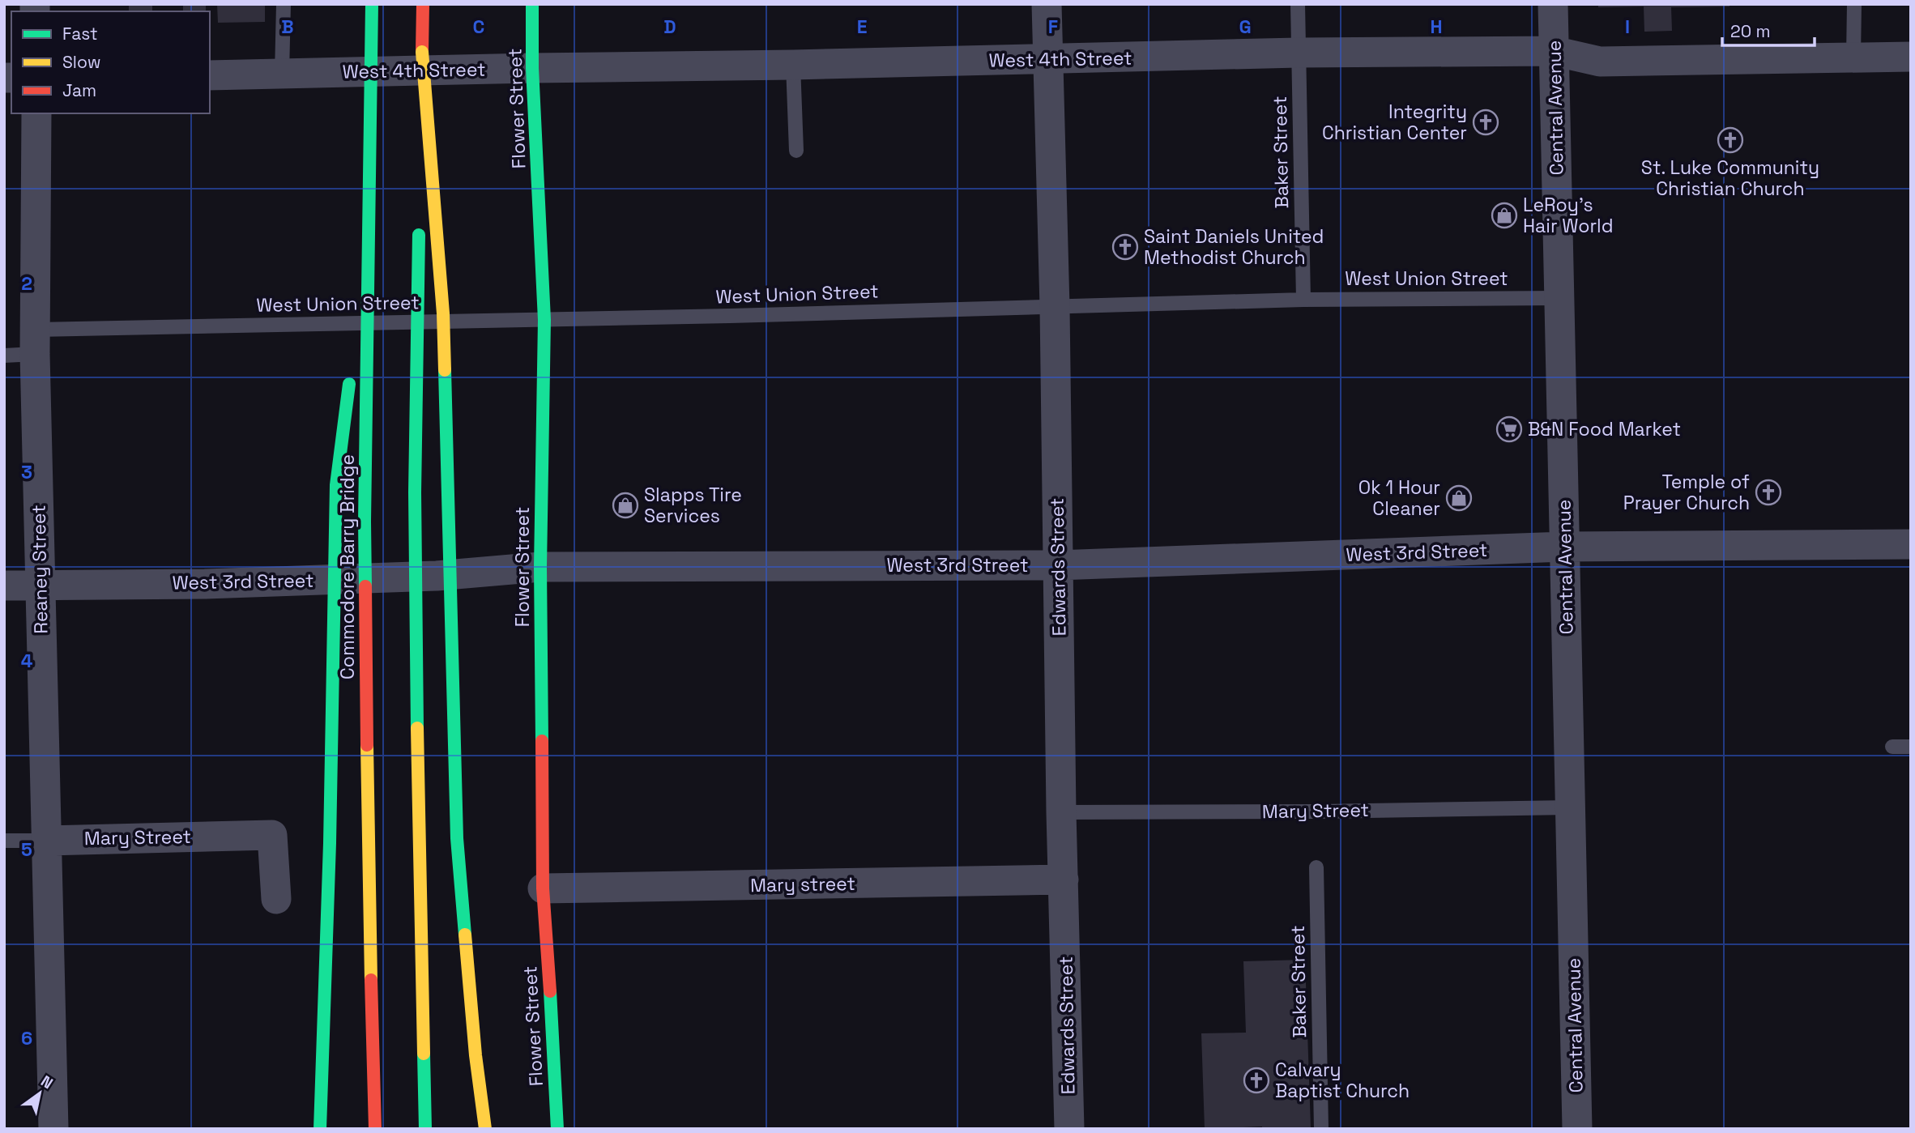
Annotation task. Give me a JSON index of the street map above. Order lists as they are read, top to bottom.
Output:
{
  "streets": {
    "main road": ["Flower Street", "Commodore Barry Bridge"],
    "street": [
      "West 4th Street",
      "Central Avenue",
      "West 3rd Street",
      "Edwards Street",
      "Reaney Street",
      "Mary Street",
      "Mary street"
    ],
    "lane": ["Baker Street", "West Union Street"]
  },
  "crossings": [
    ["West 4th Street", "Central Avenue"],
    ["West 4th Street", "Flower Street"],
    ["West 4th Street", "Baker Street"],
    ["West 4th Street", "Edwards Street"],
    ["Central Avenue", "West Union Street"],
    ["Central Avenue", "West 3rd Street"],
    ["Central Avenue", "Mary Street"],
    ["Flower Street", "West Union Street"],
    ["Flower Street", "West 3rd Street"],
    ["Flower Street", "Mary street"],
    ["Baker Street", "West Union Street"],
    ["West Union Street", "Edwards Street"],
    ["West Union Street", "Reaney Street"],
    ["West 3rd Street", "Edwards Street"],
    ["West 3rd Street", "Reaney Street"],
    ["Edwards Street", "Mary Street"],
    ["Edwards Street", "Mary street"],
    ["Reaney Street", "Mary Street"]
  ],
  "places": {
    "church": [
      "Integrity Christian Center",
      "St. Luke Community Christian Church",
      "Saint Daniels United Methodist Church",
      "Temple of Prayer Church",
      "Calvary Baptist Church"
    ],
    "shop": ["LeRoy's Hair World", "Ok 1 Hour Cleaner", "Slapps Tire Services"],
    "supermarket": ["B&N Food Market"]
  },
  "legend": ["Fast", "Slow", "Jam"],
  "scale_bar": "20 m",
  "north": "top right",
  "grid": {
    "columns": [
      "B",
      "C",
      "D",
      "E",
      "F",
      "G",
      "H",
      "I"
    ],
    "rows": [
      "2",
      "3",
      "4",
      "5",
      "6"
    ]
  }
}
